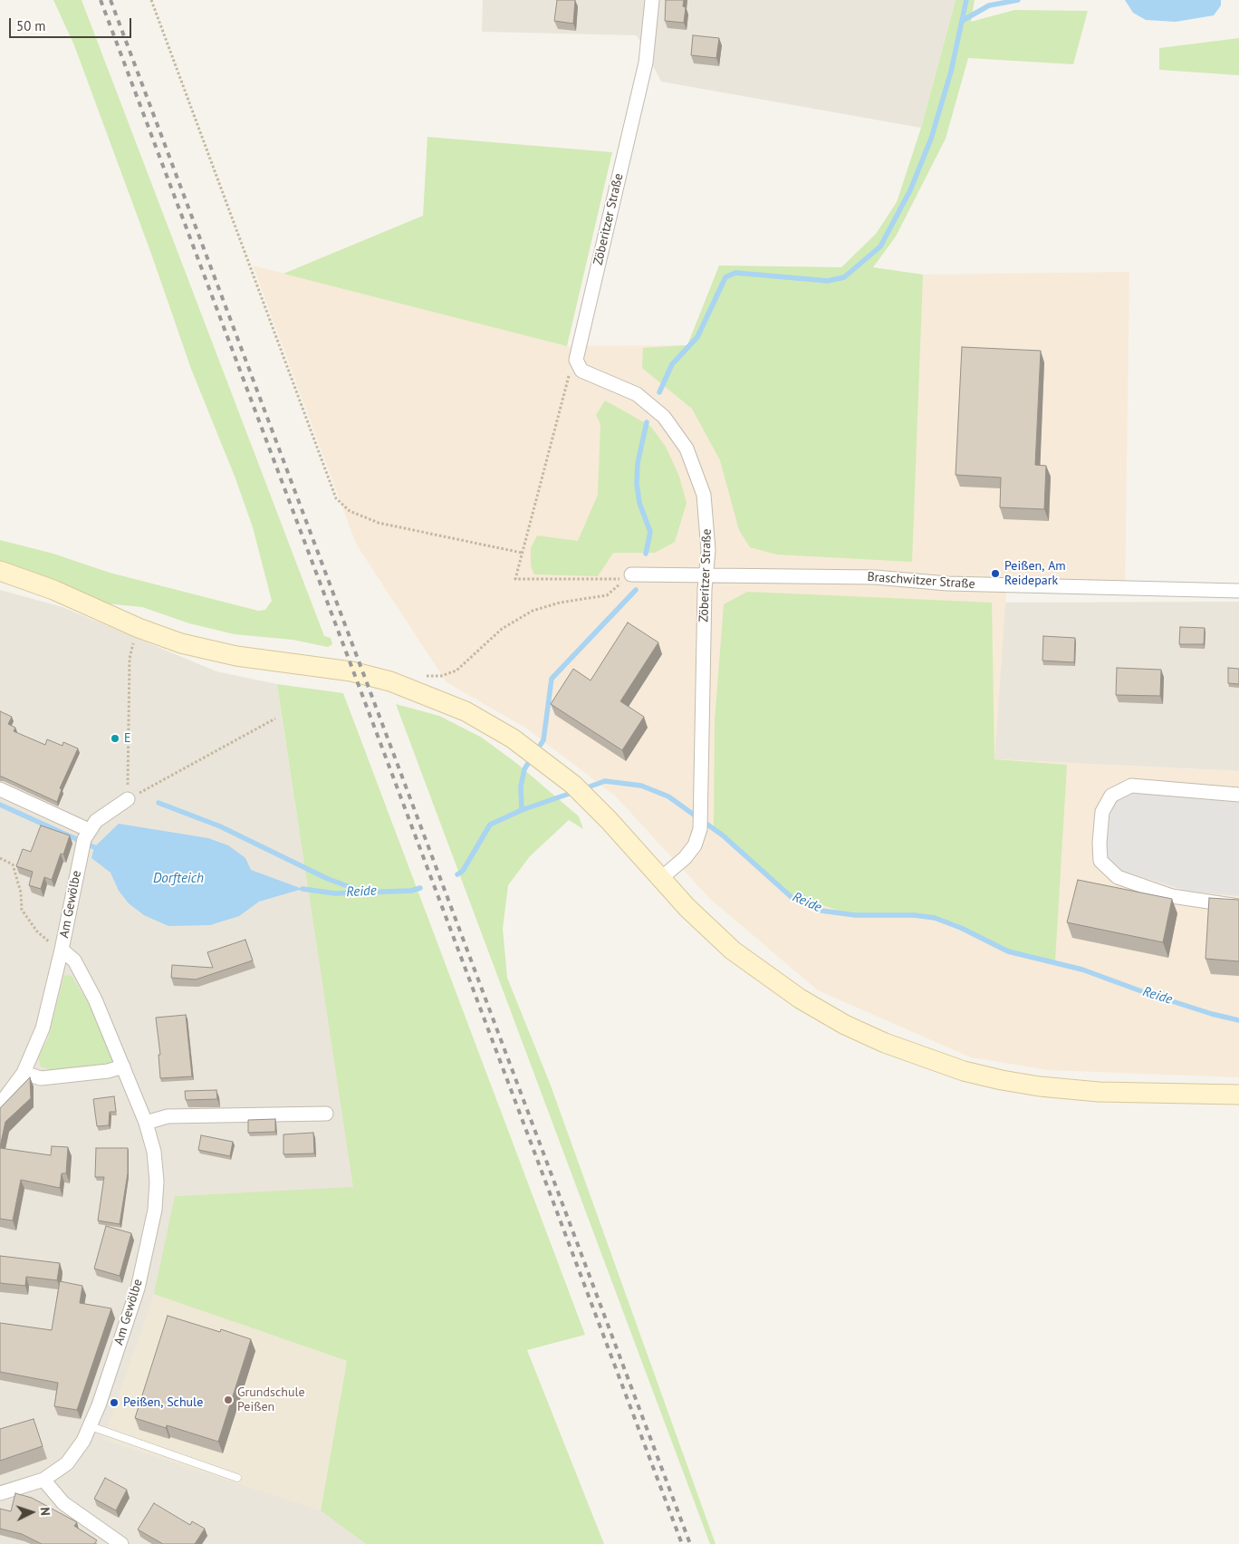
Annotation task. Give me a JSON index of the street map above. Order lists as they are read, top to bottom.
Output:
{
  "streets": {
    "street": ["Zöberitzer Straße", "Braschwitzer Straße", "Am Gewölbe"]
  },
  "crossings": [
    ["Zöberitzer Straße", "Braschwitzer Straße"]
  ],
  "water": ["Dorfteich", "Reide"],
  "places": [
    "Peißen, Am Reidepark",
    "E",
    "Grundschule Peißen",
    "Peißen, Schule"
  ],
  "scale_bar": "50 m",
  "north": "right"
}
